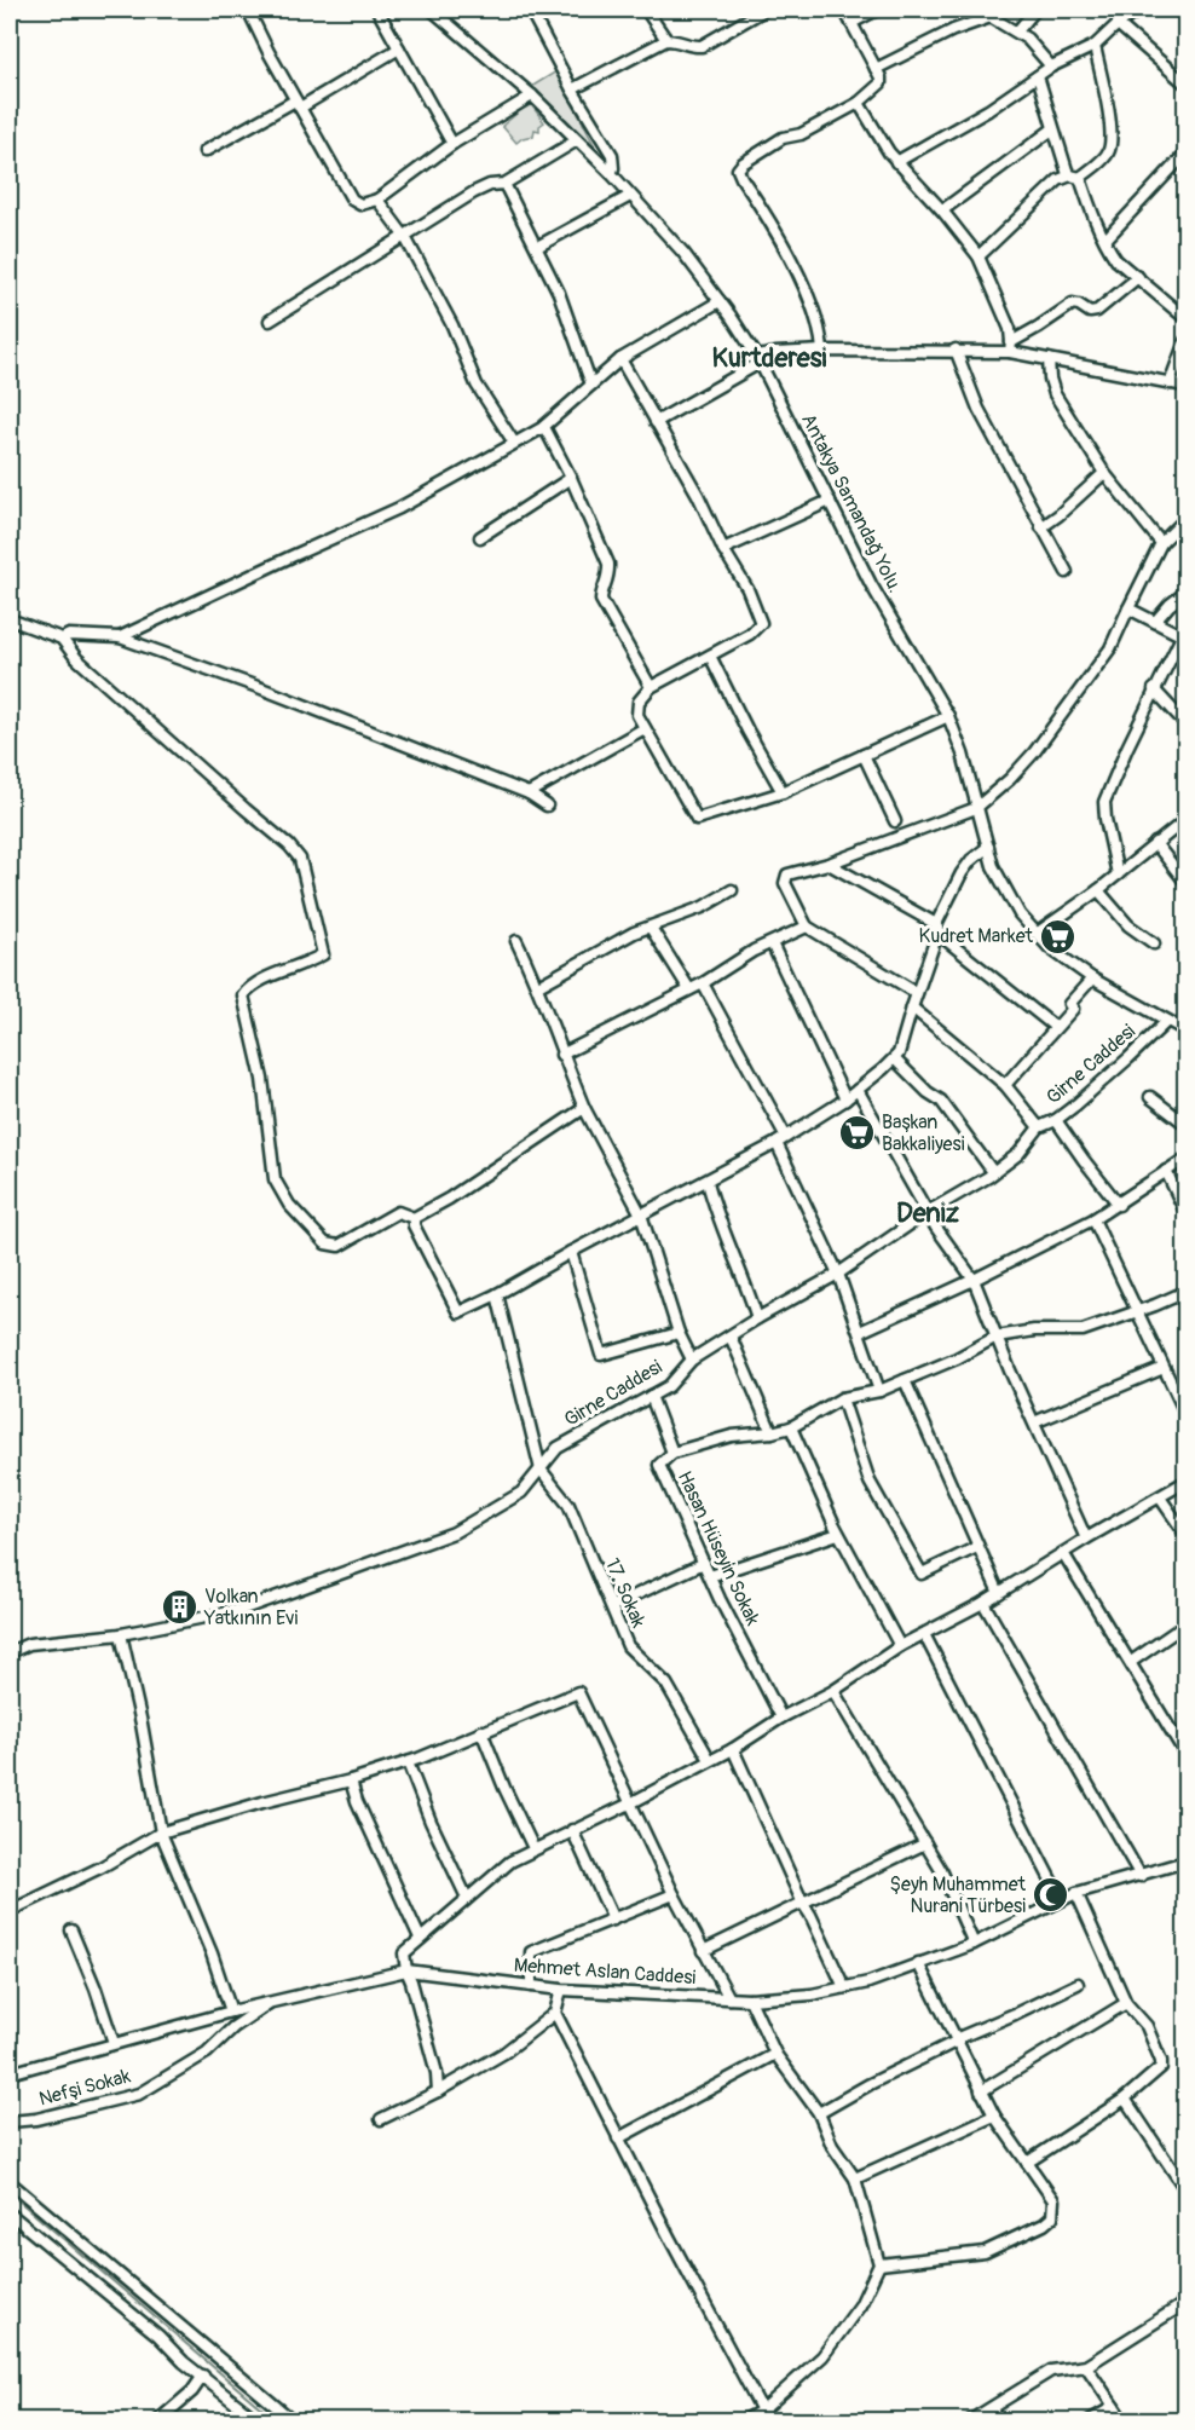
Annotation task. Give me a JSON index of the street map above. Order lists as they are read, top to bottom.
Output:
{
  "streets": {
    "street": [
      "Antakya Samandağ Yolu.",
      "Girne Caddesi",
      "Hasan Hüseyin Sokak",
      "17. Sokak",
      "Mehmet Aslan Caddesi",
      "Nefşi Sokak"
    ]
  },
  "crossings": [
    ["Antakya Samandağ Yolu.", "Girne Caddesi"],
    ["Girne Caddesi", "Hasan Hüseyin Sokak"],
    ["Girne Caddesi", "17. Sokak"],
    ["Mehmet Aslan Caddesi", "Nefşi Sokak"]
  ],
  "districts": ["Kurtderesi", "Deniz"],
  "places": {
    "supermarket": ["Kudret Market", "Başkan Bakkaliyesi"],
    "building": ["Volkan Yatkının Evi"],
    "mosque": ["Şeyh Muhammet Nurani Türbesi"]
  }
}
